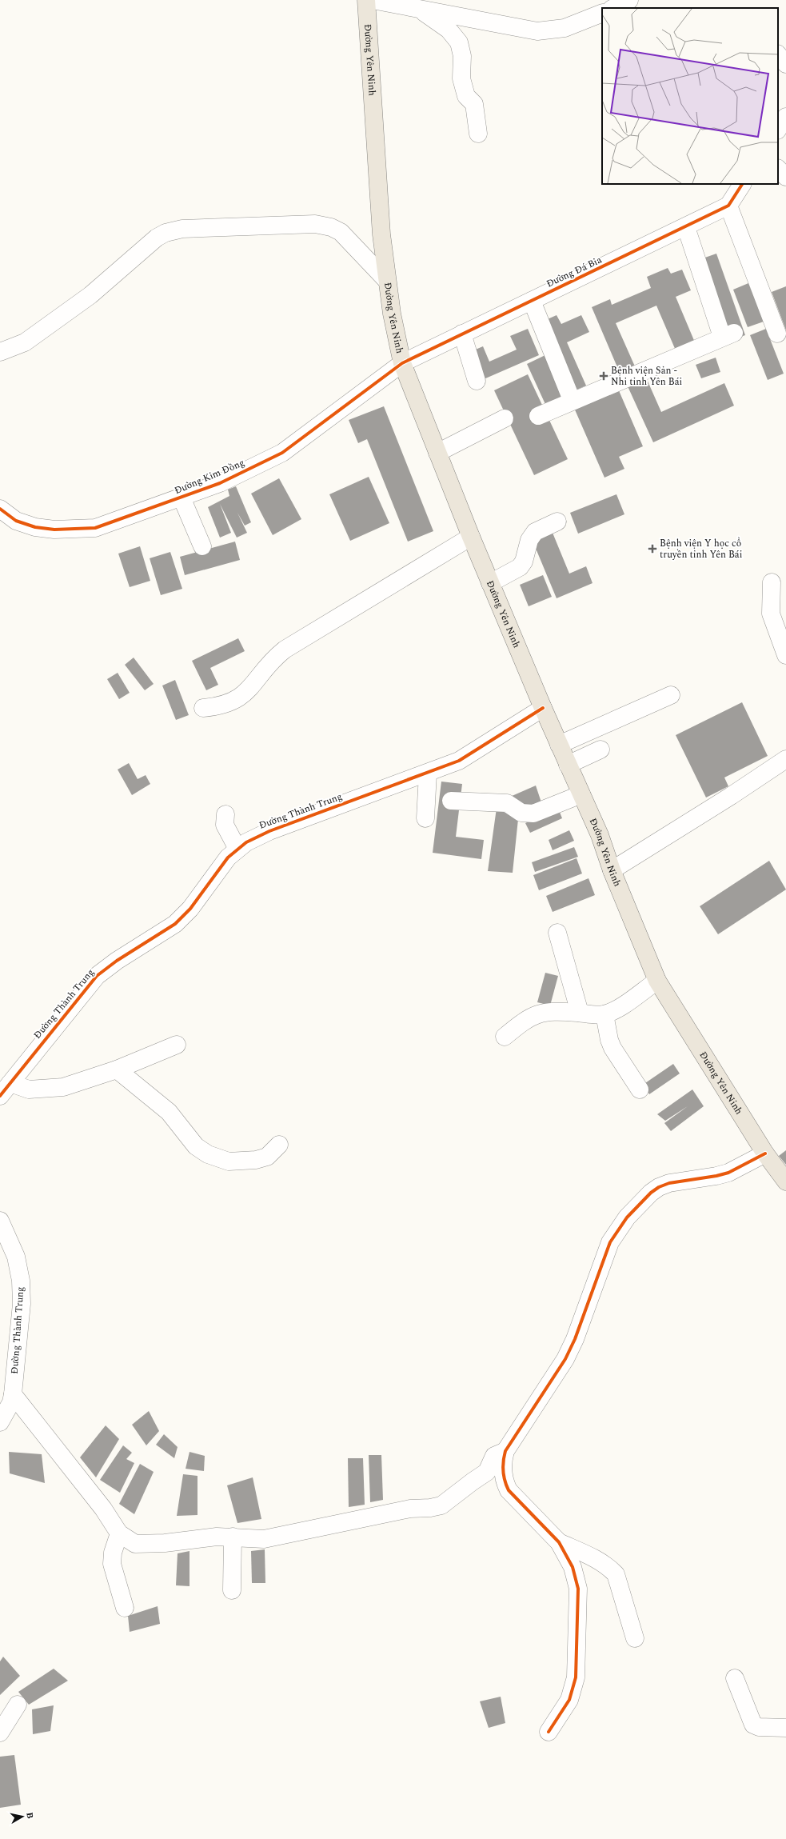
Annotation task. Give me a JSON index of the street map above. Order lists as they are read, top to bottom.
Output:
{
  "streets": {
    "main road": ["Đường Yên Ninh"],
    "street": ["Đường Đá Bia", "Đường Kim Đồng", "Đường Thành Trung"]
  },
  "crossings": [
    ["Đường Yên Ninh", "Đường Đá Bia"],
    ["Đường Yên Ninh", "Đường Kim Đồng"],
    ["Đường Yên Ninh", "Đường Thành Trung"],
    ["Đường Đá Bia", "Đường Kim Đồng"]
  ],
  "places": {
    "health": ["Bệnh viện Sản - Nhi tỉnh Yên Bái", "Bệnh viện Y học cổ truyền tỉnh Yên Bái"]
  },
  "north": "right"
}
